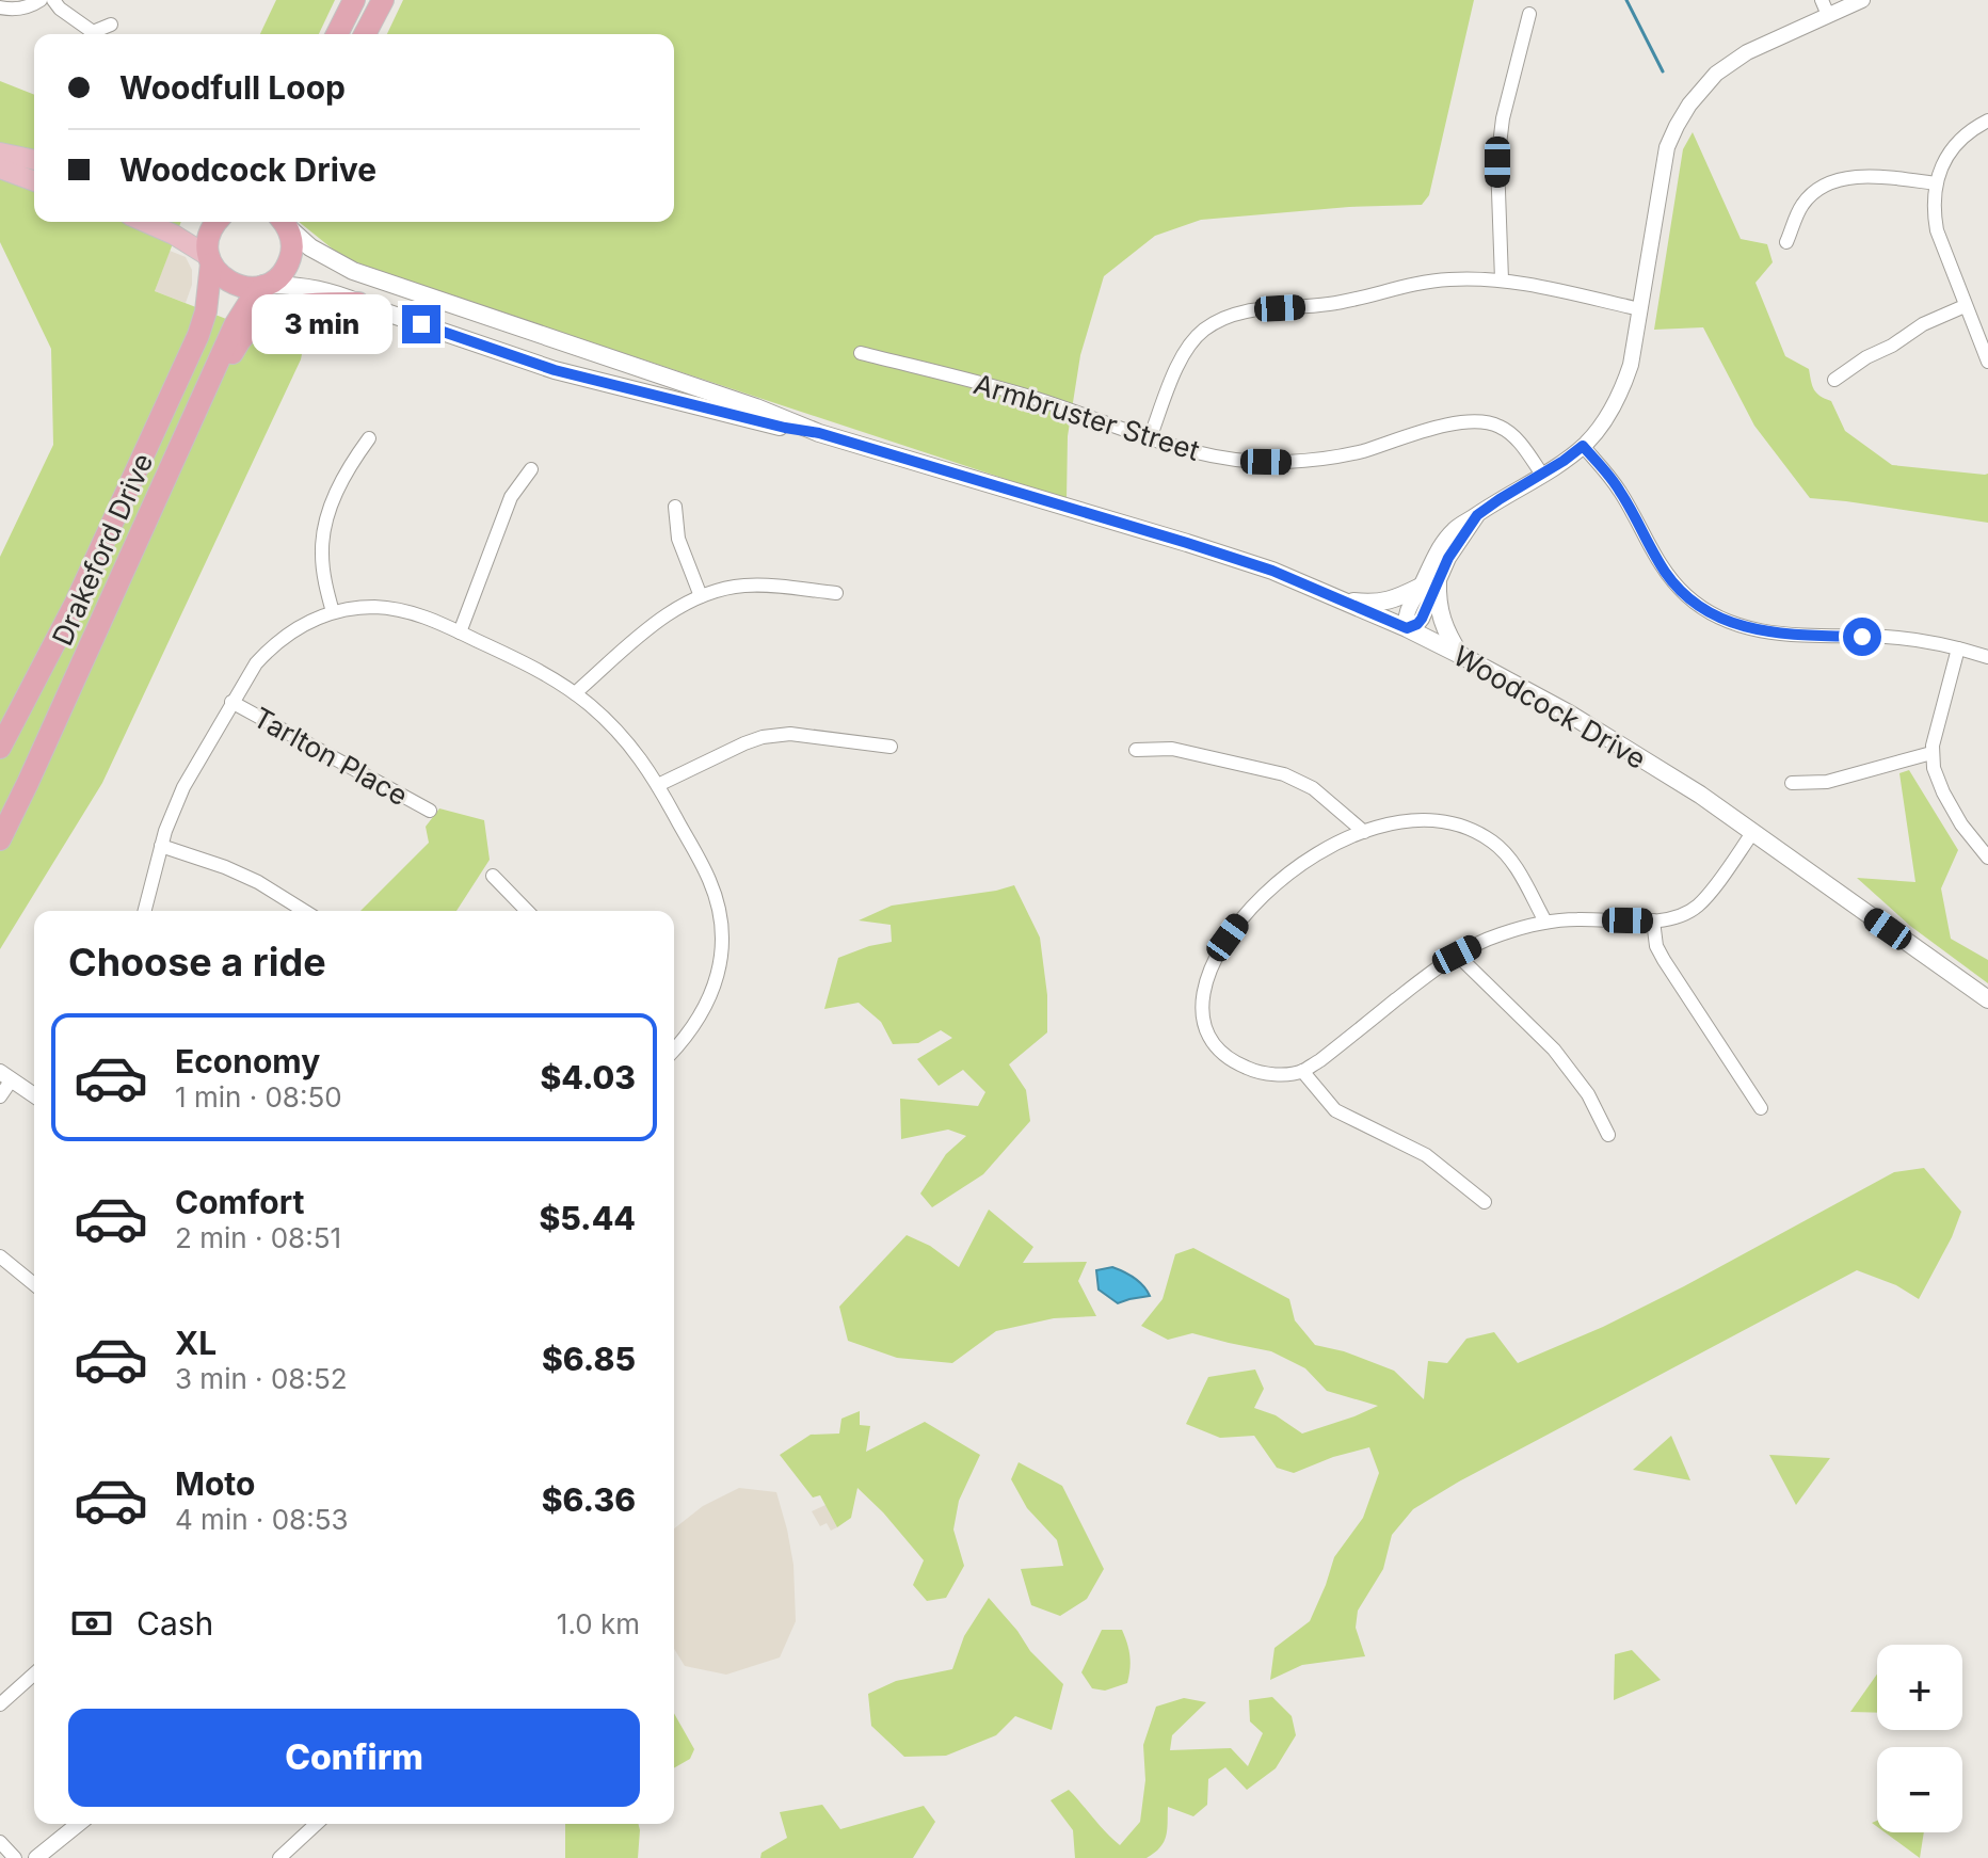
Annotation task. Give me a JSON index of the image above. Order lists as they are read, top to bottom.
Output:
{
  "streets": {
    "highway": ["Drakeford Drive"],
    "main road": ["Woodcock Drive"],
    "street": ["Armbruster Street", "Tarlton Place"]
  },
  "crossings": [
    ["Drakeford Drive", "Woodcock Drive"]
  ],
  "page": {
    "banner": ["Woodfull Loop", "Woodcock Drive"],
    "bubble": "3 min",
    "heading": "Choose a ride",
    "list": [
      {
        "name": "Economy",
        "note": "1 min · 08:50",
        "value": "$4.03"
      },
      {
        "name": "Comfort",
        "note": "2 min · 08:51",
        "value": "$5.44"
      },
      {
        "name": "XL",
        "note": "3 min · 08:52",
        "value": "$6.85"
      },
      {
        "name": "Moto",
        "note": "4 min · 08:53",
        "value": "$6.36"
      }
    ],
    "pay": ["Cash", "1.0 km"],
    "map_buttons": ["+", "−"],
    "buttons": "Confirm"
  }
}
